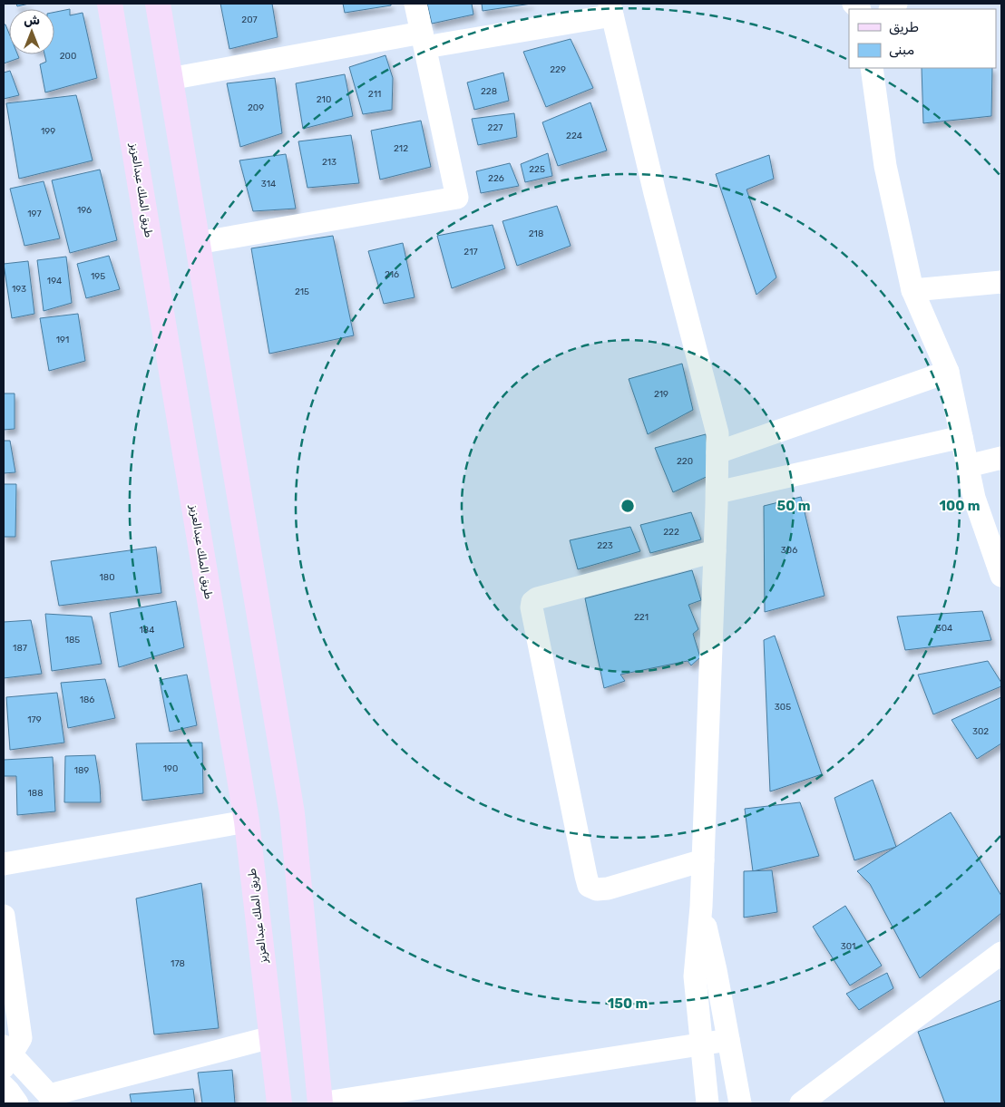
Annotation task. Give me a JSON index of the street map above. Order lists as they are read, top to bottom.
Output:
{
  "streets": {
    "main road": ["طريق الملك عبدالعزيز"]
  },
  "house_numbers": [
    "207",
    "200",
    "229",
    "228",
    "211",
    "210",
    "209",
    "227",
    "199",
    "224",
    "212",
    "213",
    "225",
    "226",
    "314",
    "196",
    "197",
    "218",
    "217",
    "216",
    "195",
    "194",
    "193",
    "215",
    "191",
    "219",
    "220",
    "222",
    "223",
    "306",
    "180",
    "221",
    "304",
    "184",
    "185",
    "187",
    "186",
    "305",
    "179",
    "302",
    "190",
    "189",
    "188",
    "301",
    "178"
  ],
  "legend": ["طريق", "مبنى"],
  "north": "top",
  "rings": ["50 m", "100 m", "150 m"]
}
